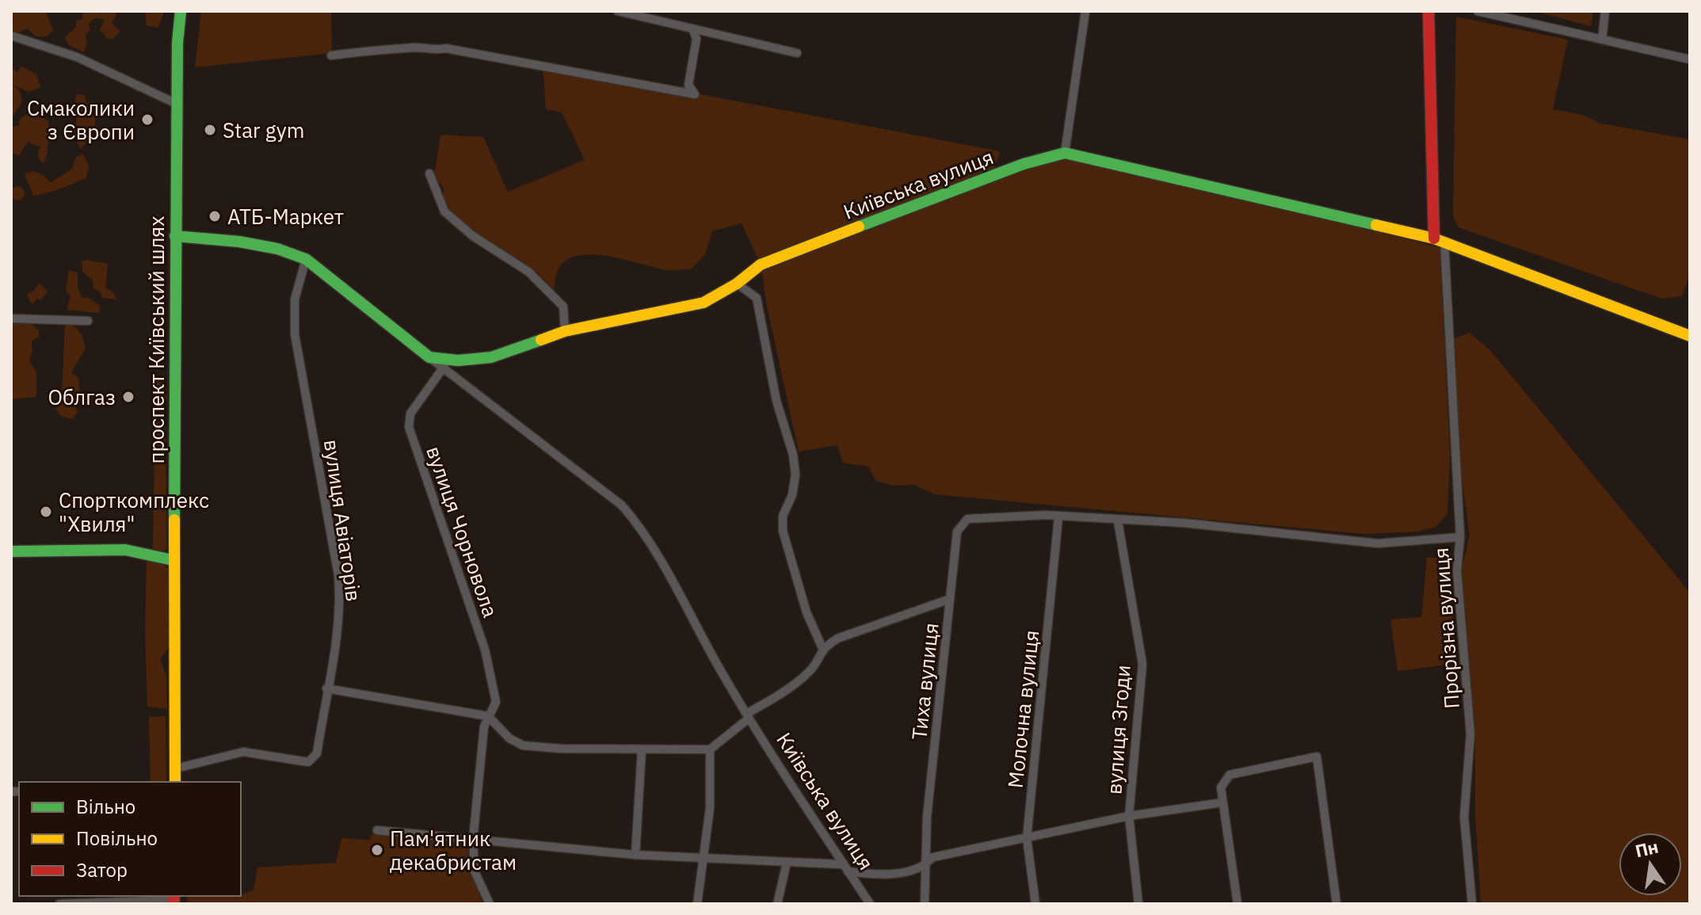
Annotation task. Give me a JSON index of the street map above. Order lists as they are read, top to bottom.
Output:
{
  "streets": {
    "street": [
      "Київська вулиця",
      "проспект Київський шлях",
      "вулиця Авіаторів",
      "вулиця Чорновола",
      "Прорізна вулиця",
      "Тиха вулиця",
      "Молочна вулиця",
      "вулиця Згоди"
    ]
  },
  "crossings": [
    ["Київська вулиця", "проспект Київський шлях"],
    ["Київська вулиця", "вулиця Авіаторів"],
    ["Київська вулиця", "вулиця Чорновола"],
    ["проспект Київський шлях", "вулиця Авіаторів"],
    ["Прорізна вулиця", "Тиха вулиця"],
    ["Прорізна вулиця", "Молочна вулиця"],
    ["Прорізна вулиця", "вулиця Згоди"]
  ],
  "places": [
    "Смаколики з Європи",
    "Star gym",
    "АТБ-Маркет",
    "Облгаз",
    "Спорткомплекс \"Хвиля\"",
    "Пам'ятник декабристам"
  ],
  "legend": ["Вільно", "Повільно", "Затор"],
  "north": "top"
}
